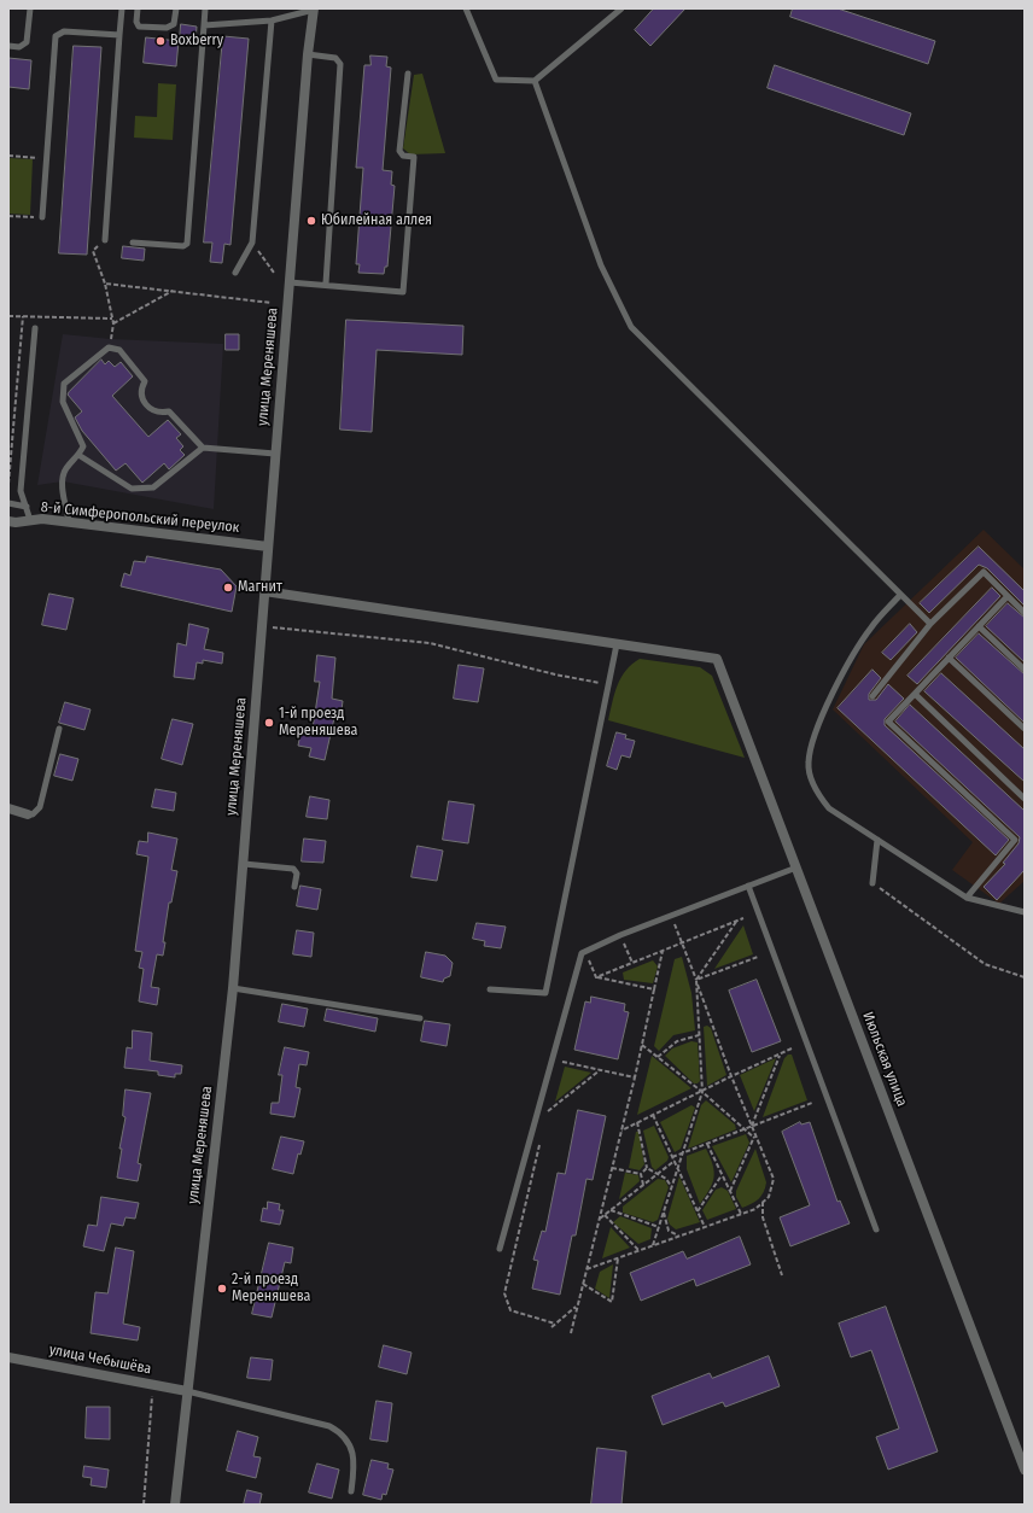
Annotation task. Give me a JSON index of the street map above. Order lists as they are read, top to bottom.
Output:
{
  "streets": {
    "street": [
      "улица Мереняшева",
      "8-й Симферопольский переулок",
      "Июльская улица",
      "улица Чебышёва"
    ]
  },
  "crossings": [
    ["улица Мереняшева", "8-й Симферопольский переулок"],
    ["улица Мереняшева", "улица Чебышёва"]
  ],
  "places": [
    "Boxberry",
    "Юбилейная аллея",
    "Магнит",
    "1-й проезд Мереняшева",
    "2-й проезд Мереняшева"
  ]
}
